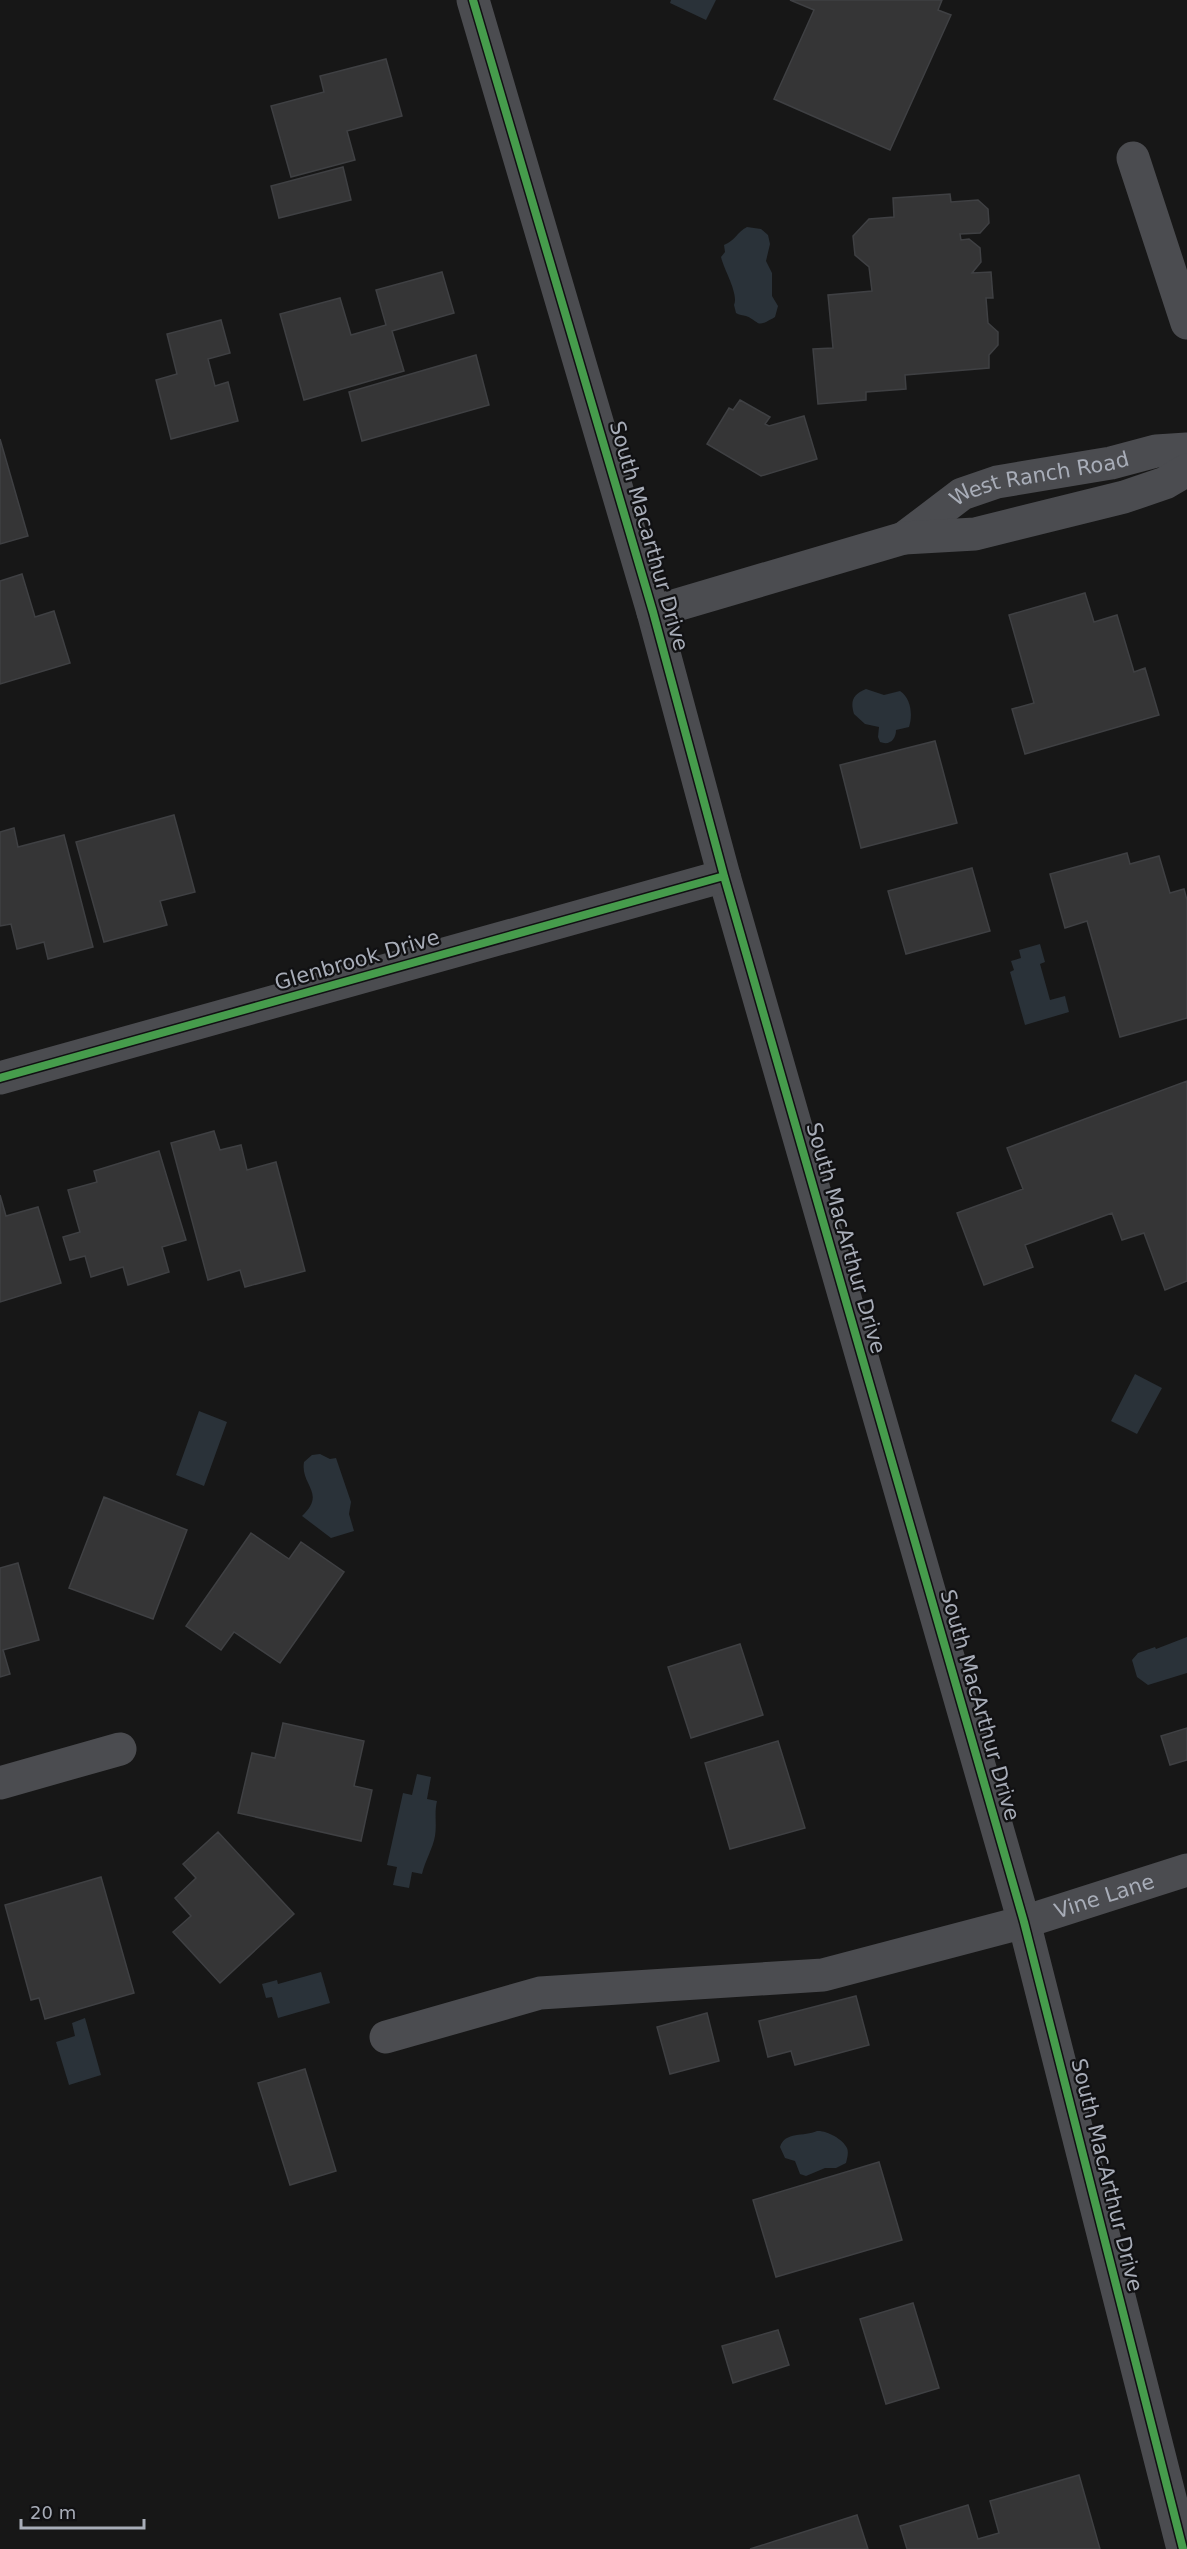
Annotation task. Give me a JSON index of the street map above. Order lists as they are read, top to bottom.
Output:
{
  "streets": {
    "street": [
      "West Ranch Road",
      "South Macarthur Drive",
      "Glenbrook Drive",
      "South MacArthur Drive",
      "Vine Lane"
    ]
  },
  "crossings": [
    ["West Ranch Road", "South Macarthur Drive"],
    ["South Macarthur Drive", "Glenbrook Drive"],
    ["South Macarthur Drive", "South MacArthur Drive"],
    ["Glenbrook Drive", "South MacArthur Drive"],
    ["South MacArthur Drive", "Vine Lane"]
  ],
  "scale_bar": "20 m"
}
